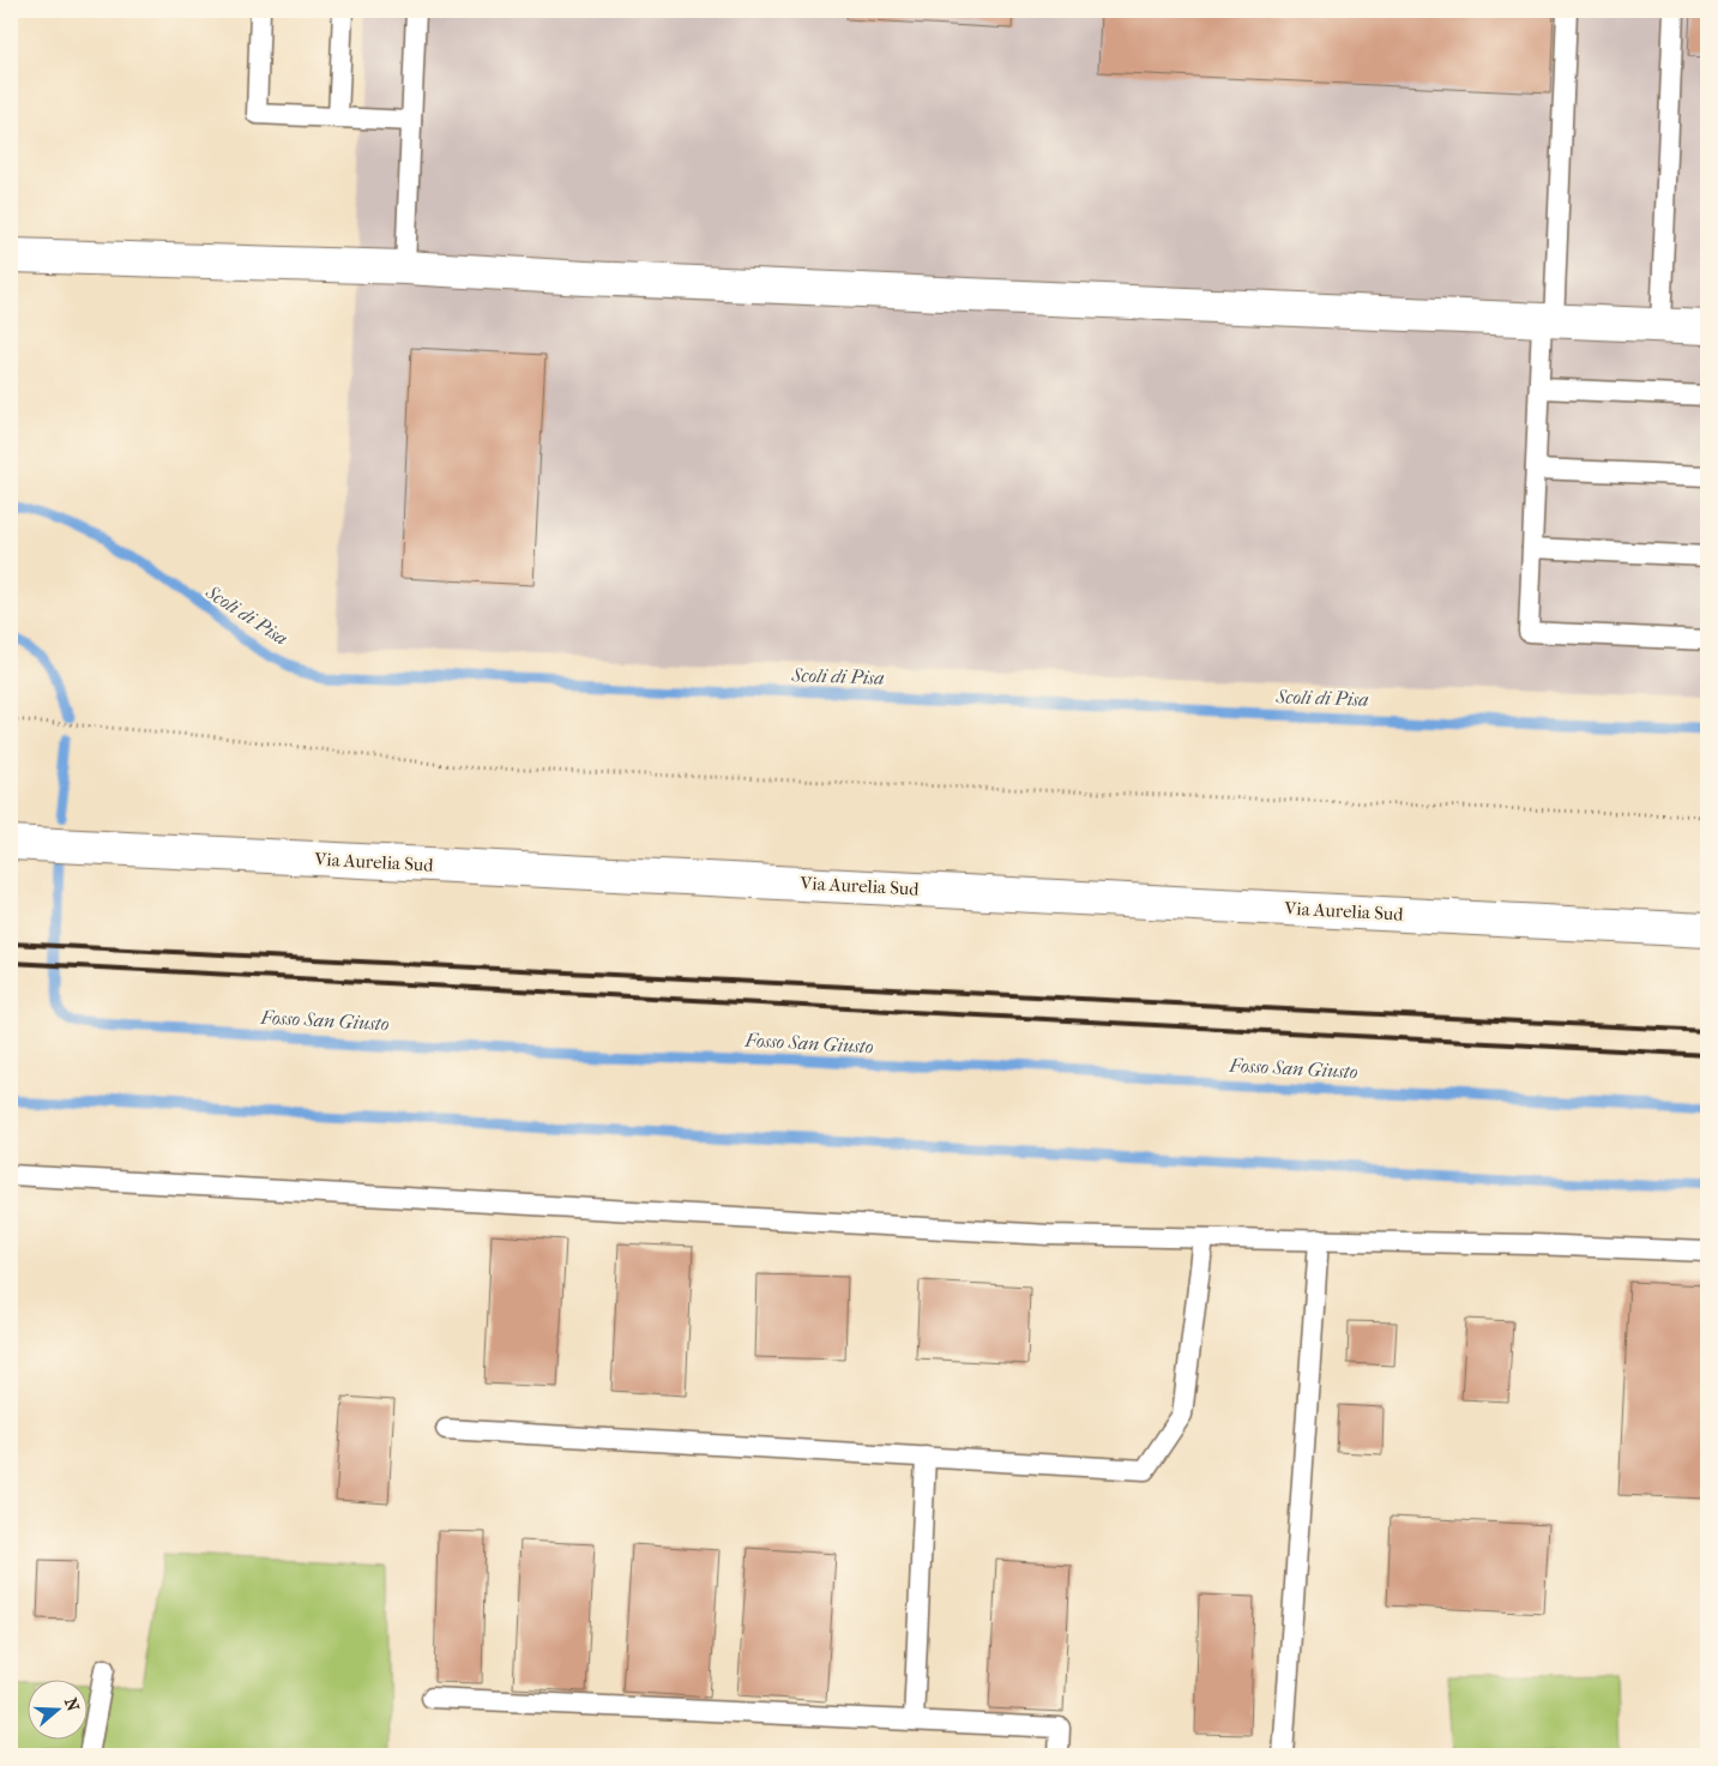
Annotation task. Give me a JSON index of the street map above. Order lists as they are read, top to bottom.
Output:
{
  "streets": {
    "street": ["Via Aurelia Sud"]
  },
  "water": ["Scoli di Pisa", "Fosso San Giusto"],
  "north": "right"
}
